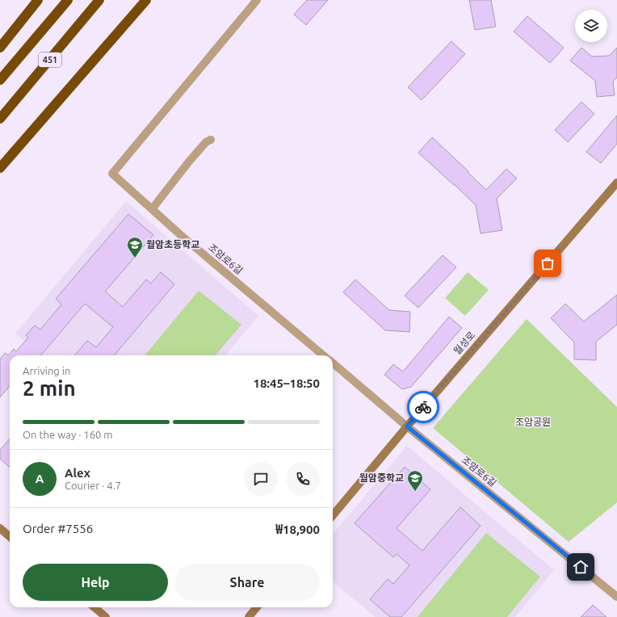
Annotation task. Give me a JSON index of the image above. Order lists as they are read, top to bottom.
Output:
{
  "streets": {
    "highway": ["451"],
    "street": ["조암로6길", "월성로"]
  },
  "crossings": [
    ["조암로6길", "월성로"]
  ],
  "parks": ["조암공원"],
  "places": {
    "school or university": ["월암초등학교", "월암중학교"]
  },
  "page": {
    "heading": ["2 min", "Arriving in", "18:45–18:50"],
    "panel": [
      "Alex",
      "Courier · 4.7",
      "Order #7556",
      "₩18,900"
    ],
    "bar": "On the way · 160 m",
    "round": "A",
    "buttons": ["Help", "Share"]
  }
}
